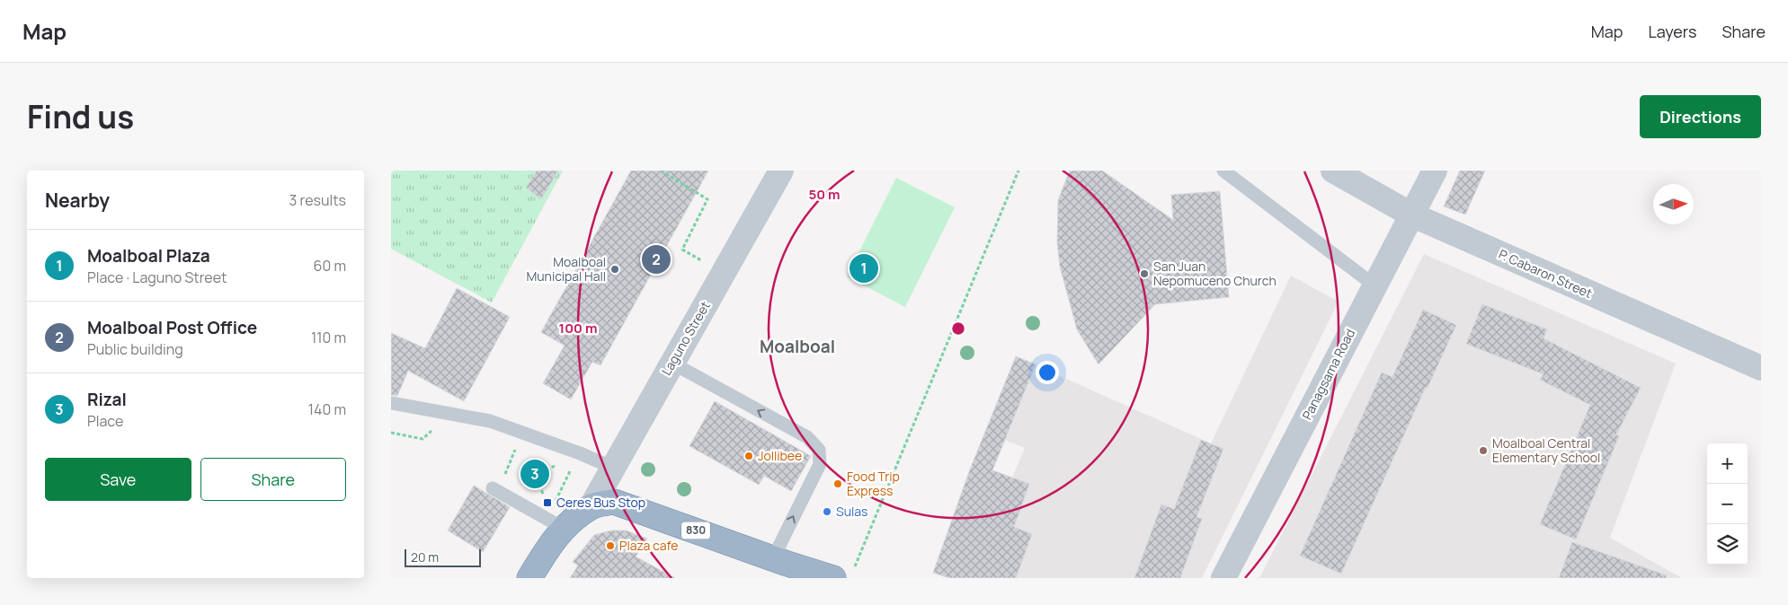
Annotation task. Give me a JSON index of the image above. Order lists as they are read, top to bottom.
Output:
{
  "streets": {
    "highway": ["830"],
    "street": ["P. Cabaron Street", "Laguno Street", "Panagsama Road"]
  },
  "crossings": [
    ["P. Cabaron Street", "Panagsama Road"],
    ["Laguno Street", "830"]
  ],
  "districts": ["Moalboal"],
  "places": {
    "other": [
      "Moalboal Municipal Hall",
      "San Juan Nepomuceno Church",
      "Moalboal Central Elementary School",
      "Jollibee",
      "Food Trip Express",
      "Sulas",
      "Plaza cafe"
    ],
    "transit": ["Ceres Bus Stop"]
  },
  "scale_bar": "20 m",
  "north": "right",
  "page": {
    "header": "Map",
    "nav": ["Map", "Layers", "Share"],
    "title": "Find us",
    "buttons": [
      "Directions",
      ["Save", "Share"]
    ],
    "heading": ["Nearby", "3 results"],
    "list": [
      {
        "mark": "1",
        "name": "Moalboal Plaza",
        "note": "Place · Laguno Street",
        "value": "60 m"
      },
      {
        "mark": "2",
        "name": "Moalboal Post Office",
        "note": "Public building",
        "value": "110 m"
      },
      {
        "mark": "3",
        "name": "Rizal",
        "note": "Place",
        "value": "140 m"
      }
    ],
    "pins": ["2", "1", "3"],
    "map_buttons": ["+", "−"],
    "scale": "20 m"
  },
  "rings": ["50 m", "100 m"]
}
